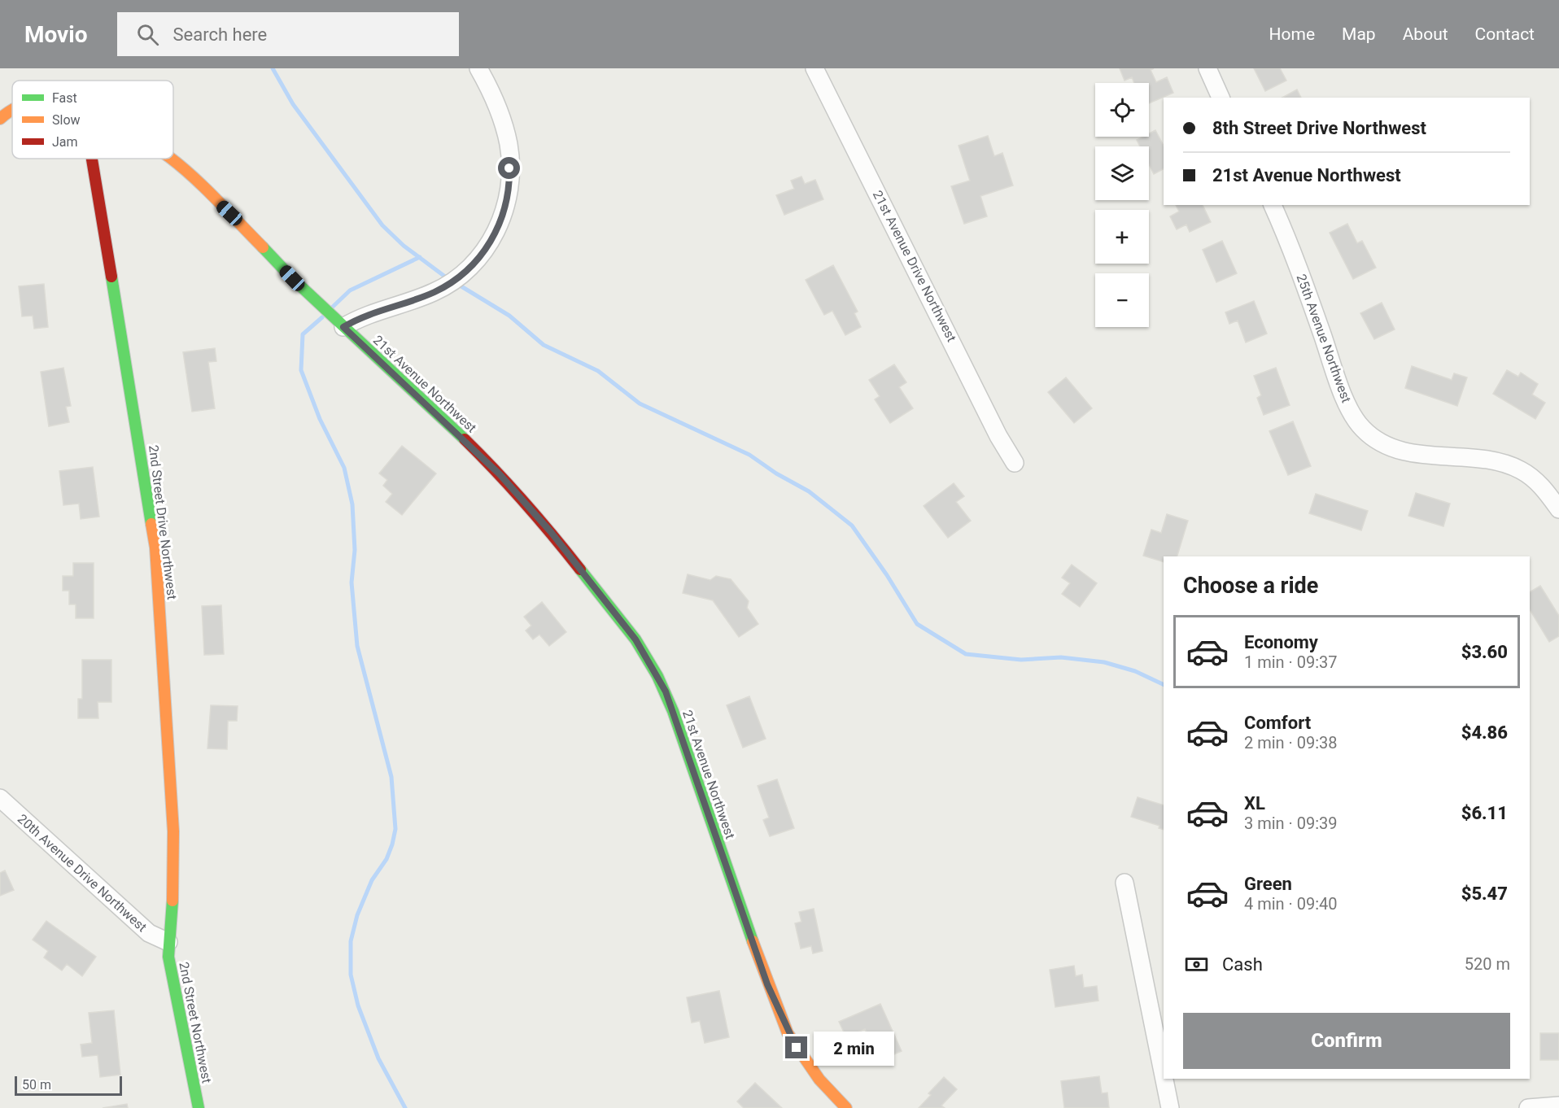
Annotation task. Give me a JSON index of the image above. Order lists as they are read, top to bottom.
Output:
{
  "streets": {
    "street": [
      "21st Avenue Drive Northwest",
      "25th Avenue Northwest",
      "21st Avenue Northwest",
      "2nd Street Drive Northwest",
      "20th Avenue Drive Northwest",
      "2nd Street Northwest"
    ]
  },
  "crossings": [
    ["2nd Street Drive Northwest", "20th Avenue Drive Northwest"],
    ["2nd Street Drive Northwest", "2nd Street Northwest"],
    ["20th Avenue Drive Northwest", "2nd Street Northwest"]
  ],
  "legend": ["Fast", "Slow", "Jam"],
  "scale_bar": "50 m",
  "page": {
    "header": "Movio",
    "search": "Search here",
    "nav": [
      "Home",
      "Map",
      "About",
      "Contact"
    ],
    "map_buttons": ["+", "−"],
    "banner": ["8th Street Drive Northwest", "21st Avenue Northwest"],
    "heading": "Choose a ride",
    "list": [
      {
        "name": "Economy",
        "note": "1 min · 09:37",
        "value": "$3.60"
      },
      {
        "name": "Comfort",
        "note": "2 min · 09:38",
        "value": "$4.86"
      },
      {
        "name": "XL",
        "note": "3 min · 09:39",
        "value": "$6.11"
      },
      {
        "name": "Green",
        "note": "4 min · 09:40",
        "value": "$5.47"
      }
    ],
    "pay": ["Cash", "520 m"],
    "buttons": "Confirm",
    "bubble": "2 min",
    "scale": "50 m"
  }
}
